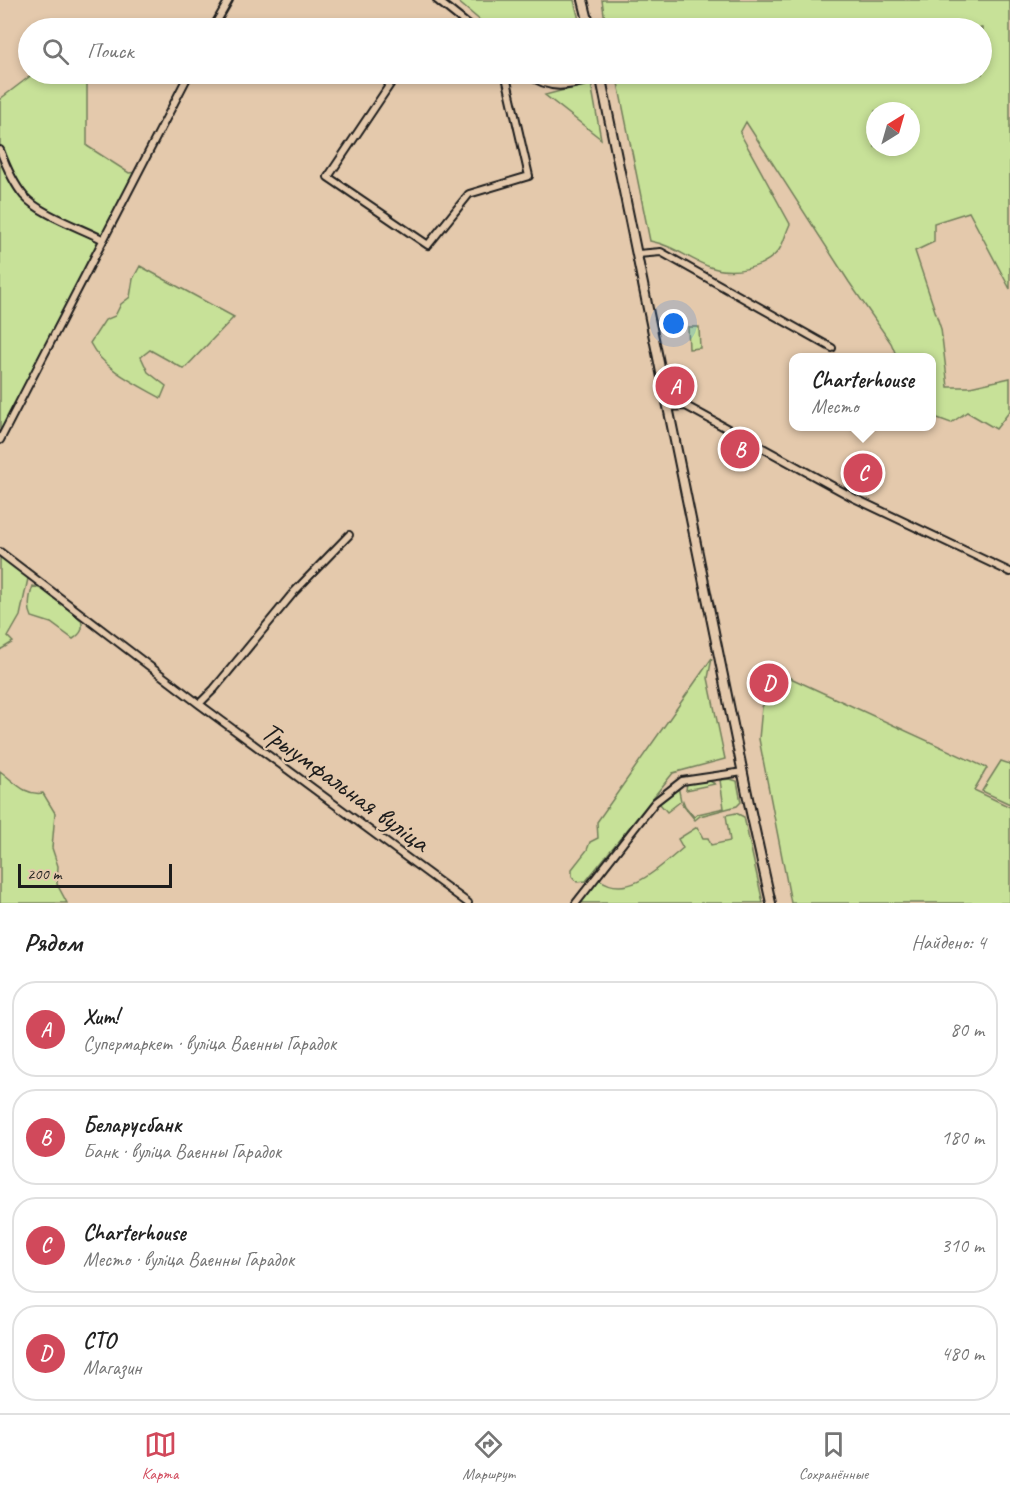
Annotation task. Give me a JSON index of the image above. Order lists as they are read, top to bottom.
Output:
{
  "streets": {
    "street": ["Трыумфальная вуліца"]
  },
  "scale_bar": "200 m",
  "north": "top right",
  "page": {
    "search": "Поиск",
    "popup": ["Charterhouse", "Место"],
    "pins": [
      "A",
      "B",
      "C",
      "D"
    ],
    "scale": "200 m",
    "heading": ["Рядом", "Найдено: 4"],
    "list": [
      {
        "mark": "A",
        "name": "Хит!",
        "note": "Супермаркет · вуліца Ваенны Гарадок",
        "value": "80 m"
      },
      {
        "mark": "B",
        "name": "Беларусбанк",
        "note": "Банк · вуліца Ваенны Гарадок",
        "value": "180 m"
      },
      {
        "mark": "C",
        "name": "Charterhouse",
        "note": "Место · вуліца Ваенны Гарадок",
        "value": "310 m"
      },
      {
        "mark": "D",
        "name": "СТО",
        "note": "Магазин",
        "value": "480 m"
      }
    ],
    "nav": ["Карта", "Маршрут", "Сохранённые"]
  }
}
